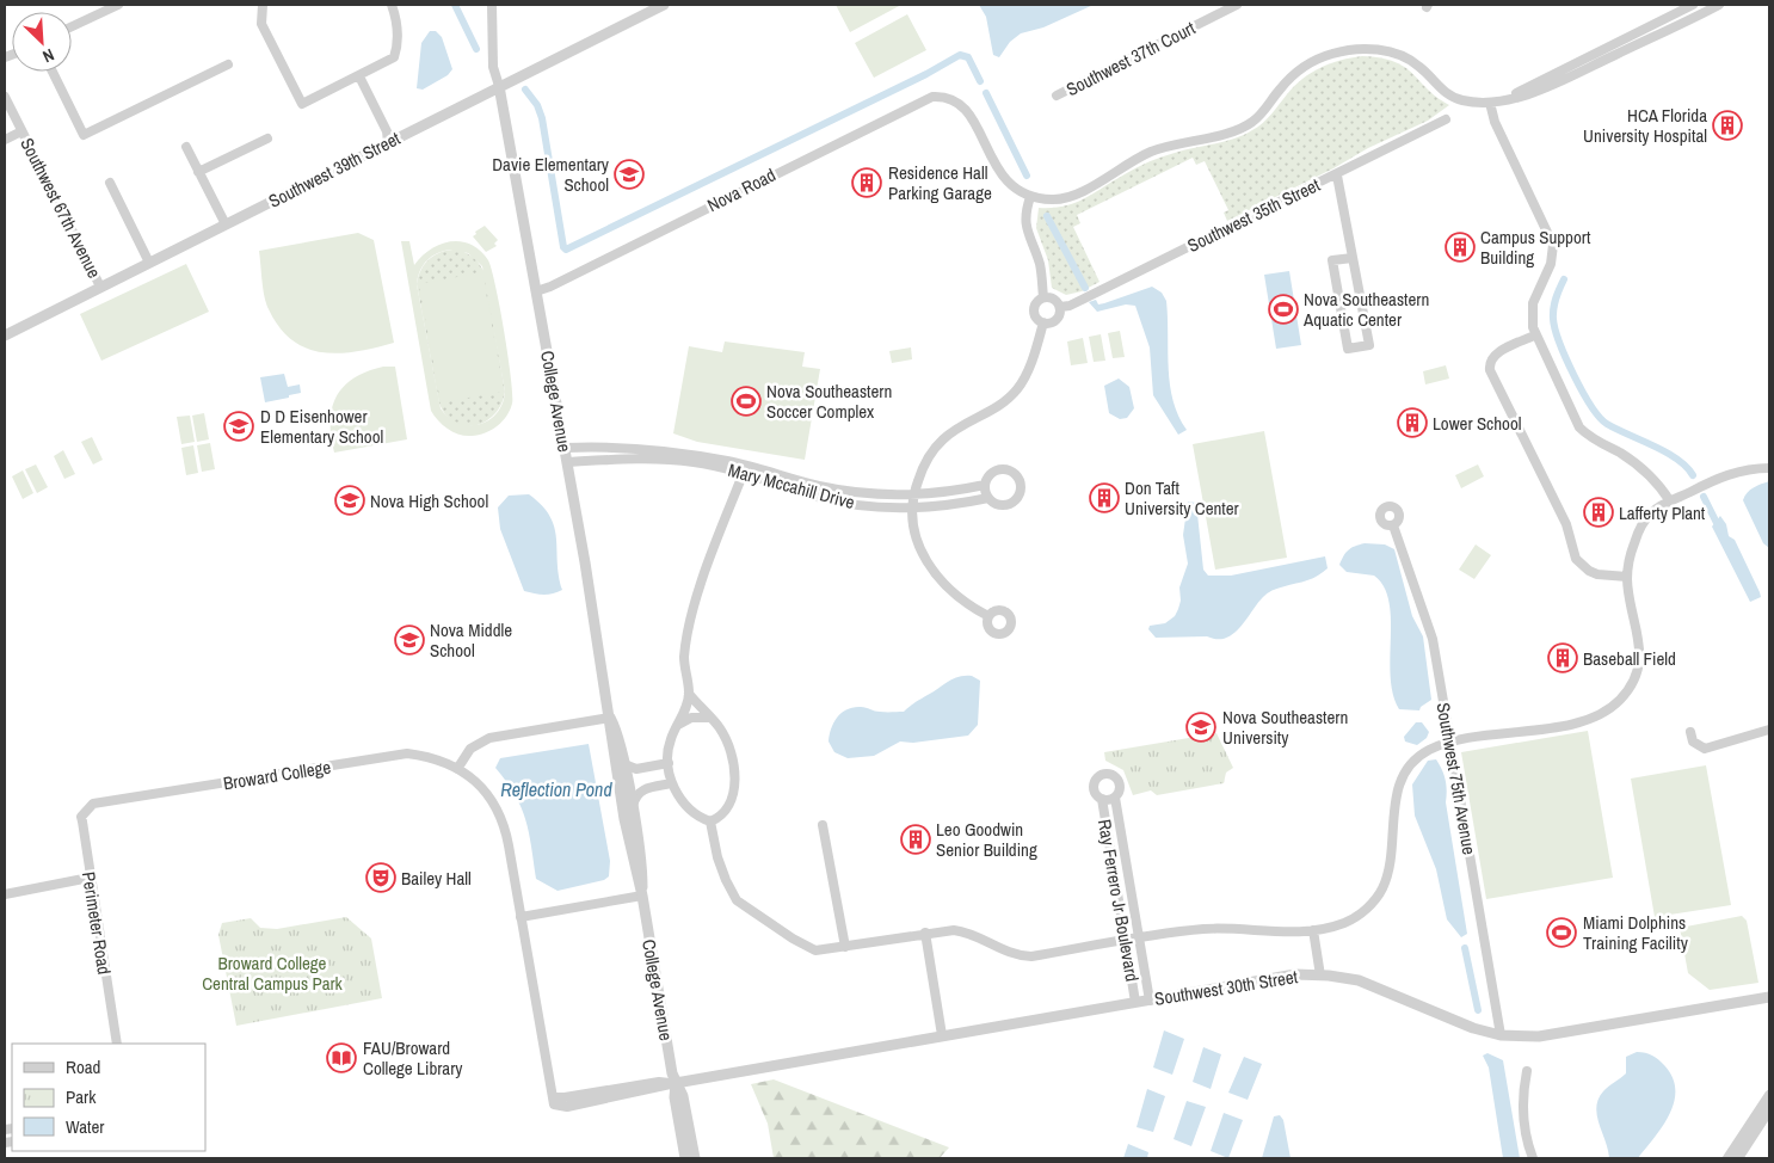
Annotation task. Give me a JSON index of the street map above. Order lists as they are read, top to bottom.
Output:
{
  "streets": {
    "street": [
      "Southwest 37th Court",
      "Southwest 39th Street",
      "Nova Road",
      "Southwest 67th Avenue",
      "Southwest 35th Street",
      "College Avenue",
      "Mary Mccahill Drive",
      "Broward College",
      "Southwest 75th Avenue",
      "Ray Ferrero Jr Boulevard",
      "Perimeter Road",
      "Southwest 30th Street"
    ]
  },
  "crossings": [
    ["Southwest 39th Street", "Southwest 67th Avenue"],
    ["Southwest 39th Street", "College Avenue"],
    ["Nova Road", "College Avenue"],
    ["College Avenue", "Mary Mccahill Drive"],
    ["College Avenue", "Broward College"],
    ["College Avenue", "Southwest 30th Street"],
    ["Broward College", "Perimeter Road"],
    ["Broward College", "Southwest 30th Street"],
    ["Southwest 75th Avenue", "Southwest 30th Street"],
    ["Ray Ferrero Jr Boulevard", "Southwest 30th Street"]
  ],
  "water": ["Reflection Pond"],
  "parks": ["Broward College Central Campus Park"],
  "places": {
    "building": [
      "HCA Florida University Hospital",
      "Residence Hall Parking Garage",
      "Campus Support Building",
      "Lower School",
      "Don Taft University Center",
      "Lafferty Plant",
      "Baseball Field",
      "Leo Goodwin Senior Building"
    ],
    "school or university": [
      "Davie Elementary School",
      "D D Eisenhower Elementary School",
      "Nova High School",
      "Nova Middle School",
      "Nova Southeastern University"
    ],
    "sports": ["Nova Southeastern Aquatic Center", "Nova Southeastern Soccer Complex", "Miami Dolphins Training Facility"],
    "theatre": ["Bailey Hall"],
    "library": ["FAU/Broward College Library"]
  },
  "legend": ["Road", "Park", "Water"],
  "north": "bottom right"
}
